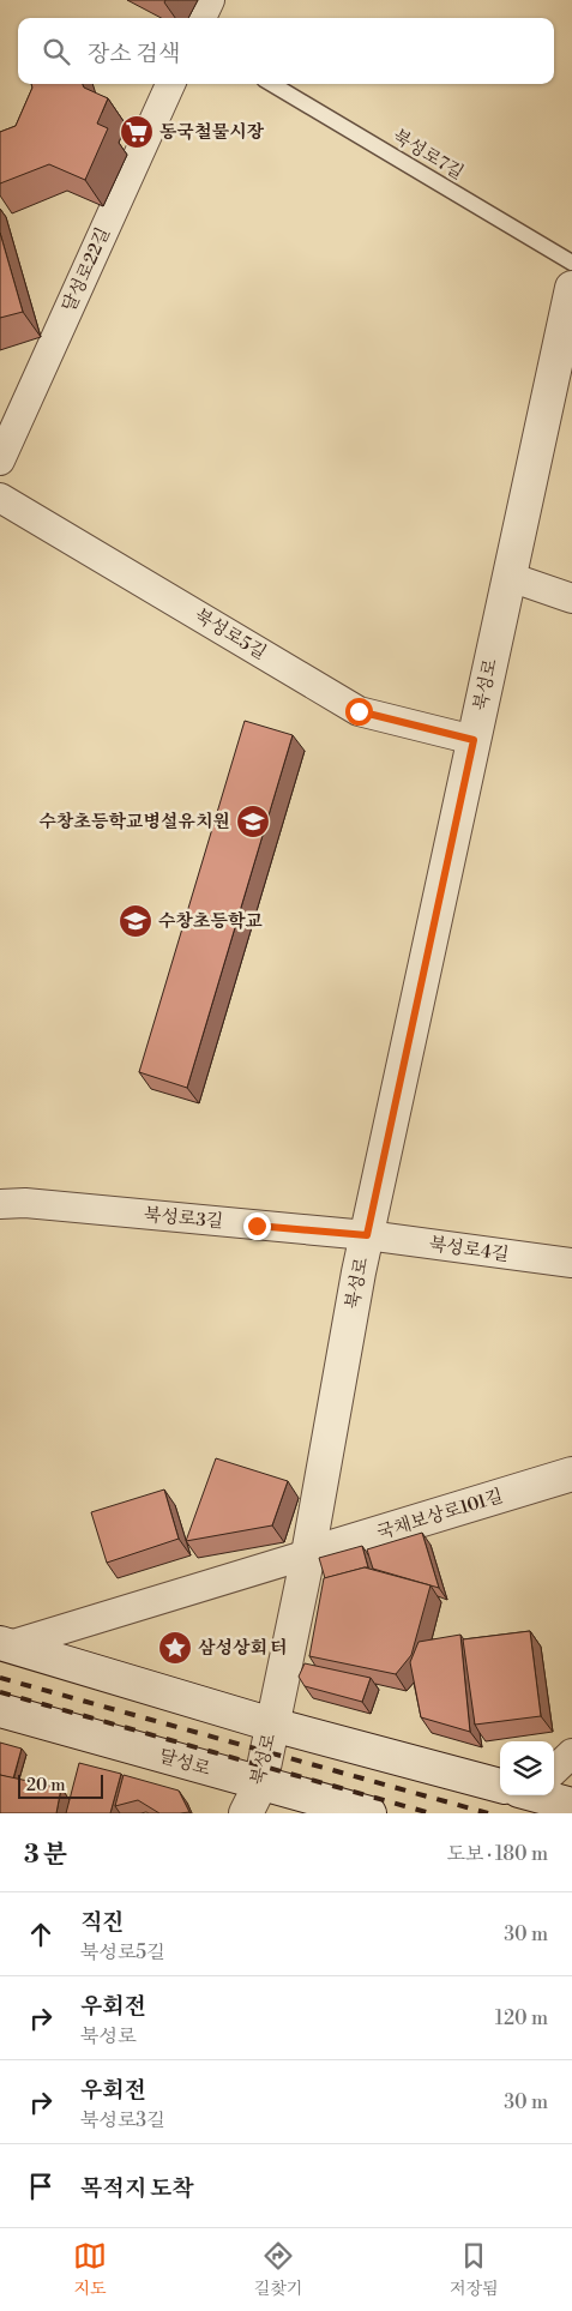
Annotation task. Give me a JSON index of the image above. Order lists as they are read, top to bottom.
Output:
{
  "streets": {
    "street": [
      "달성로22길",
      "북성로5길",
      "북성로",
      "북성로3길",
      "북성로4길",
      "국채보상로101길",
      "달성로"
    ],
    "lane": ["북성로7길"]
  },
  "crossings": [
    ["북성로5길", "북성로"],
    ["북성로", "북성로3길"],
    ["북성로", "북성로4길"],
    ["북성로", "국채보상로101길"],
    ["북성로", "달성로"],
    ["북성로3길", "북성로4길"]
  ],
  "places": {
    "supermarket": ["동국철물시장"],
    "school or university": ["수창초등학교병설유치원", "수창초등학교"],
    "place": ["삼성상회 터"]
  },
  "scale_bar": "20 m",
  "page": {
    "search": "장소 검색",
    "scale": "20 m",
    "heading": ["3 분", "도보 · 180 m"],
    "list": [
      ["직진", "북성로5길", "30 m"],
      ["우회전", "북성로", "120 m"],
      ["우회전", "북성로3길", "30 m"],
      "목적지 도착"
    ],
    "nav": ["지도", "길찾기", "저장됨"]
  }
}
